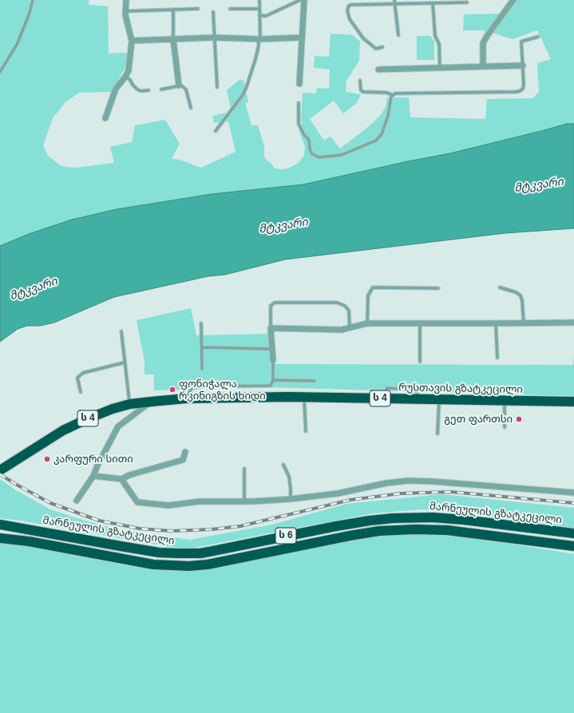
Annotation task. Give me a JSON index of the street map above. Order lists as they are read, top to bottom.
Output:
{
  "streets": {
    "highway": [
      "რუსთავის გზატკეცილი",
      "ს 4",
      "მარნეულის გზატკეცილი",
      "ს 6"
    ]
  },
  "water": ["მტკვარი"],
  "places": ["ფონიჭალა რკინიგზის ხიდი", "გეთ ფართსი", "კარფური სითი"]
}
